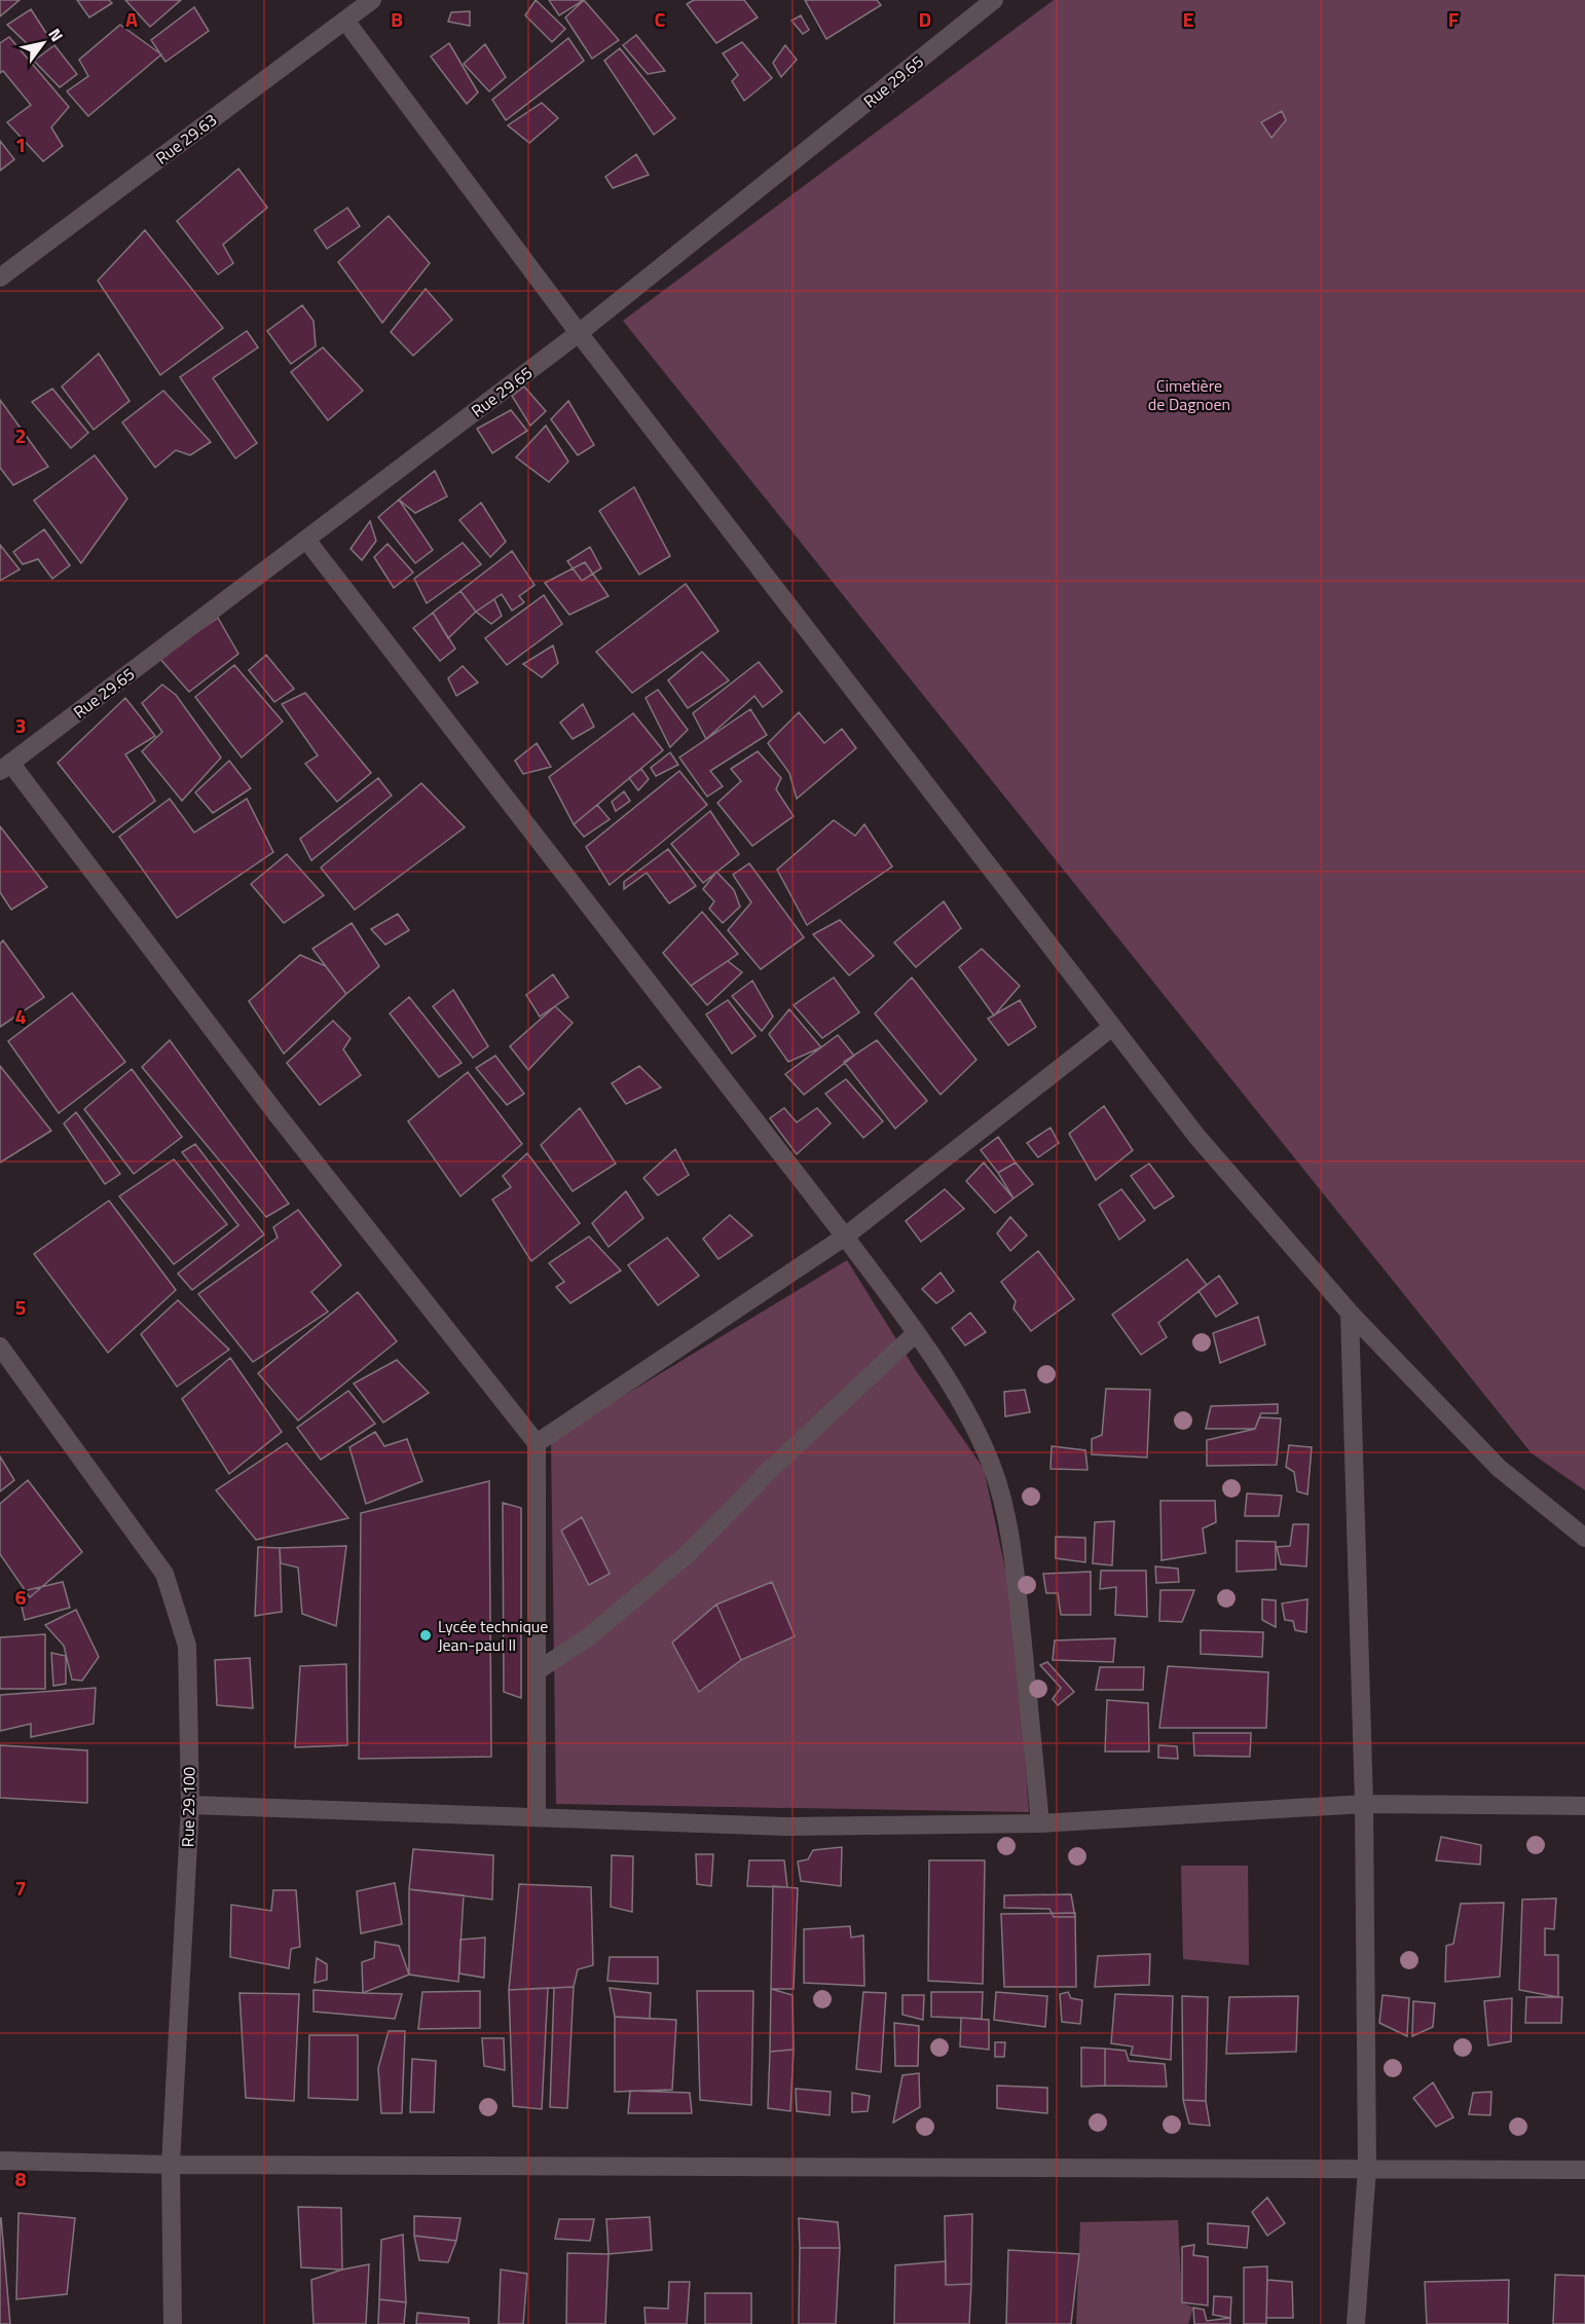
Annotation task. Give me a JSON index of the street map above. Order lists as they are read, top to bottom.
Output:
{
  "streets": {
    "street": ["Rue 29.65", "Rue 29.63", "Rue 29.100"]
  },
  "parks": ["Cimetière de Dagnoen"],
  "places": ["Lycée technique Jean-paul II"],
  "north": "top right",
  "grid": {
    "columns": [
      "A",
      "B",
      "C",
      "D",
      "E",
      "F"
    ],
    "rows": [
      "1",
      "2",
      "3",
      "4",
      "5",
      "6",
      "7",
      "8"
    ]
  }
}
